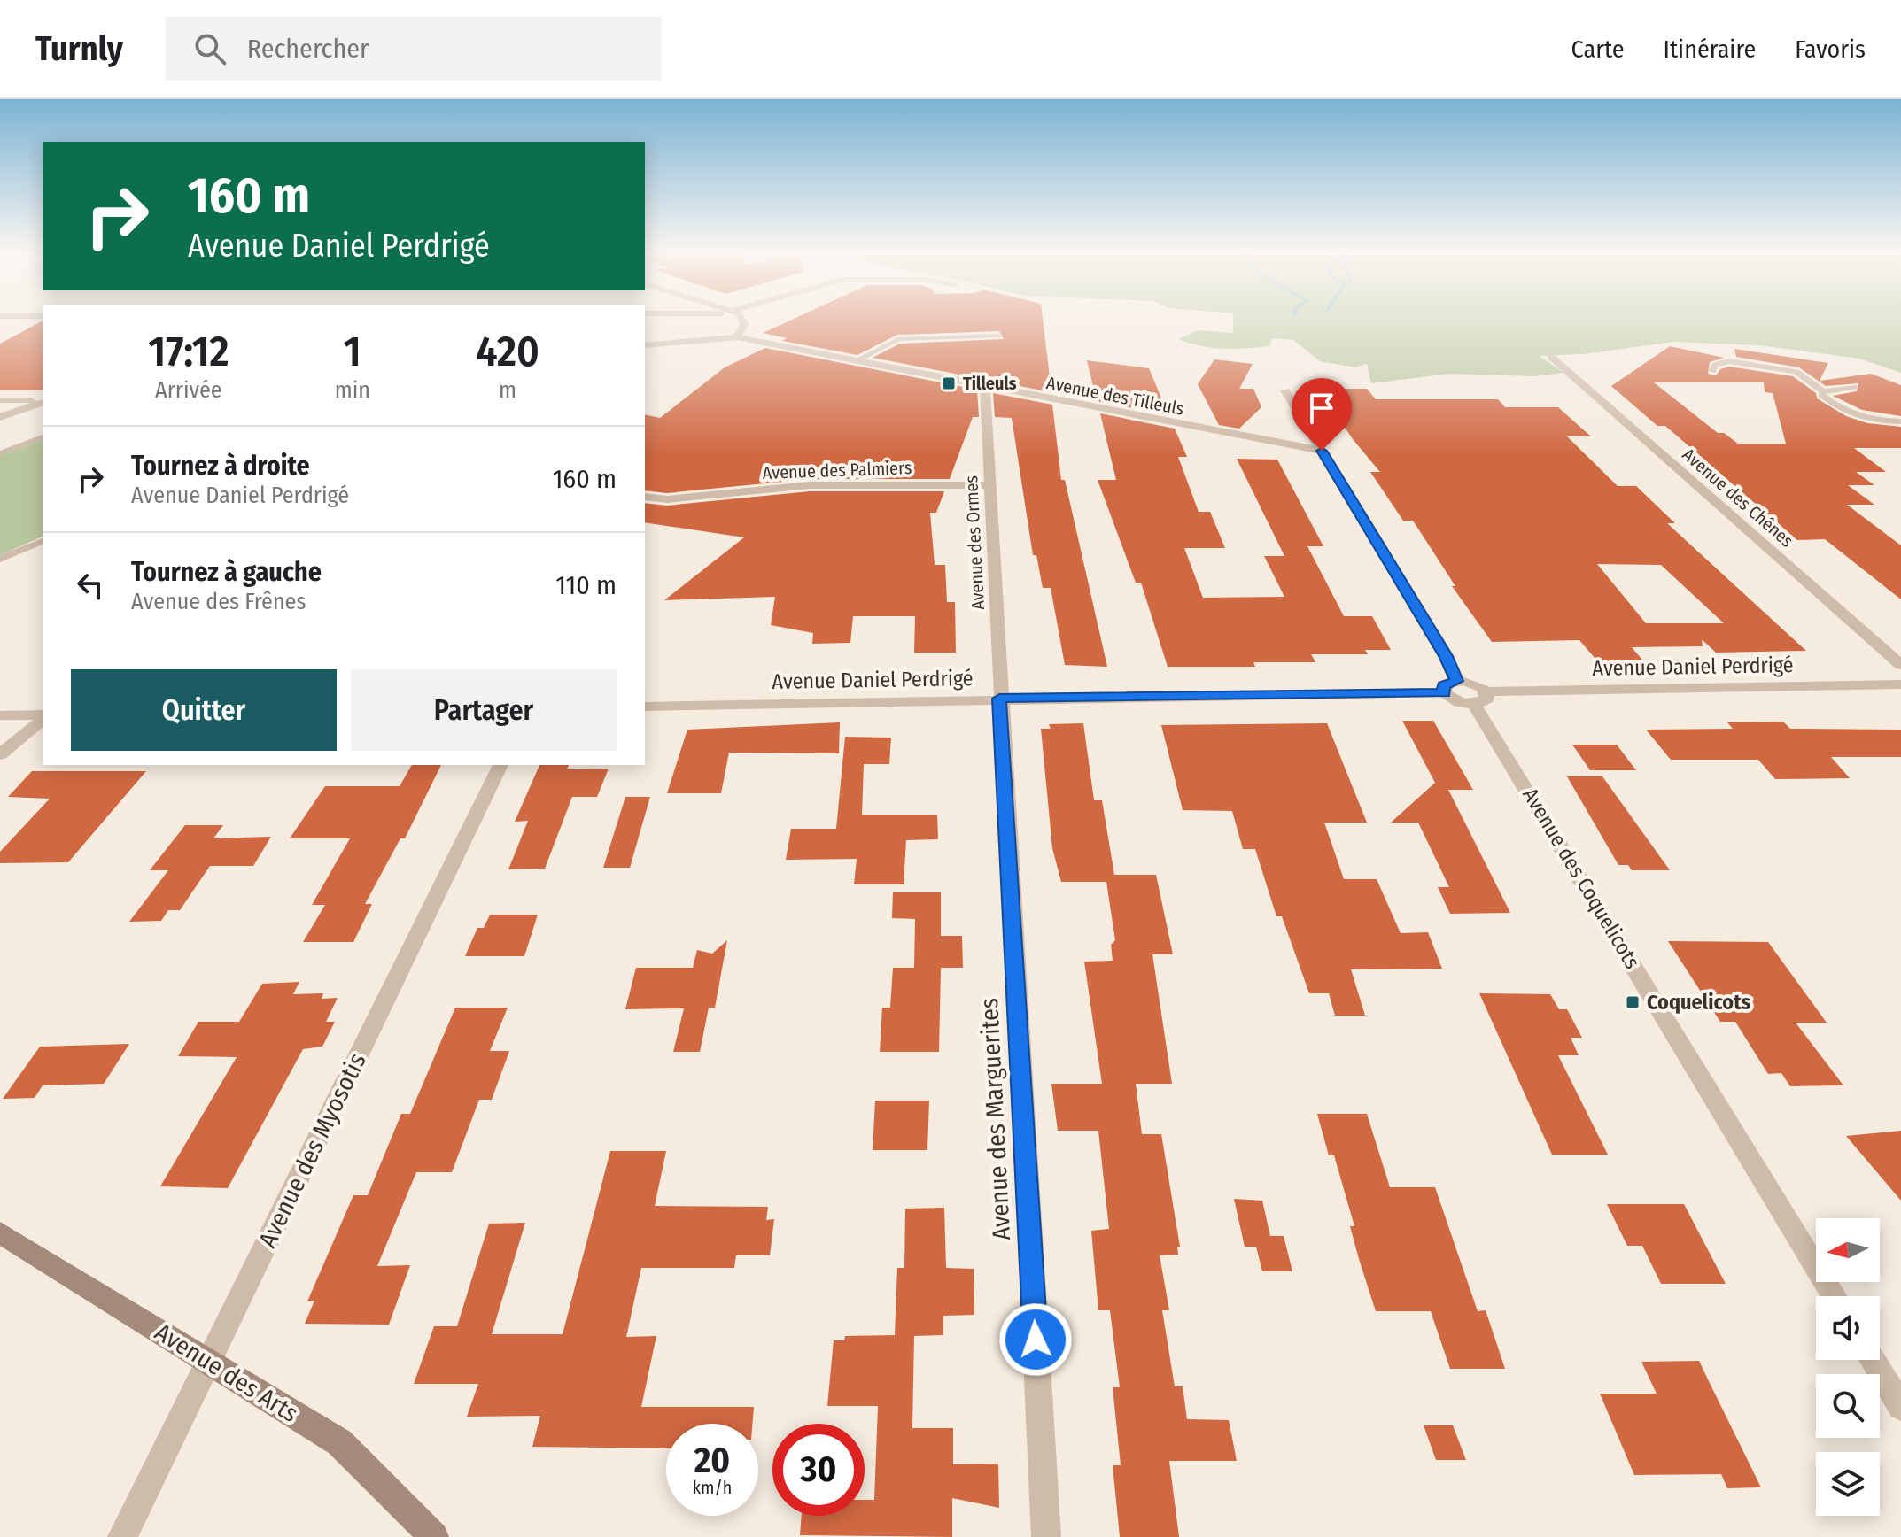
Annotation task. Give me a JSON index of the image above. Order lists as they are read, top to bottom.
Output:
{
  "streets": {
    "street": [
      "Avenue des Tilleuls",
      "Avenue des Palmiers",
      "Avenue des Chênes",
      "Avenue des Ormes",
      "Avenue Daniel Perdrigé",
      "Avenue des Coquelicots",
      "Avenue des Marguerites",
      "Avenue des Myosotis",
      "Avenue des Arts"
    ]
  },
  "crossings": [
    ["Avenue des Tilleuls", "Avenue des Ormes"],
    ["Avenue des Palmiers", "Avenue des Ormes"],
    ["Avenue des Ormes", "Avenue Daniel Perdrigé"],
    ["Avenue des Ormes", "Avenue des Marguerites"],
    ["Avenue Daniel Perdrigé", "Avenue des Coquelicots"],
    ["Avenue Daniel Perdrigé", "Avenue des Marguerites"],
    ["Avenue des Myosotis", "Avenue des Arts"]
  ],
  "places": {
    "transit": ["Tilleuls", "Coquelicots"]
  },
  "north": "left",
  "page": {
    "header": "Turnly",
    "search": "Rechercher",
    "nav": ["Carte", "Itinéraire", "Favoris"],
    "turn": ["160 m", "Avenue Daniel Perdrigé"],
    "eta": [
      "17:12",
      "Arrivée",
      "1",
      "min",
      "420",
      "m"
    ],
    "list": [
      {
        "name": "Tournez à droite",
        "note": "Avenue Daniel Perdrigé",
        "value": "160 m"
      },
      {
        "name": "Tournez à gauche",
        "note": "Avenue des Frênes",
        "value": "110 m"
      }
    ],
    "buttons": ["Quitter", "Partager"],
    "speed": "20 km/h",
    "limit": "30"
  }
}
